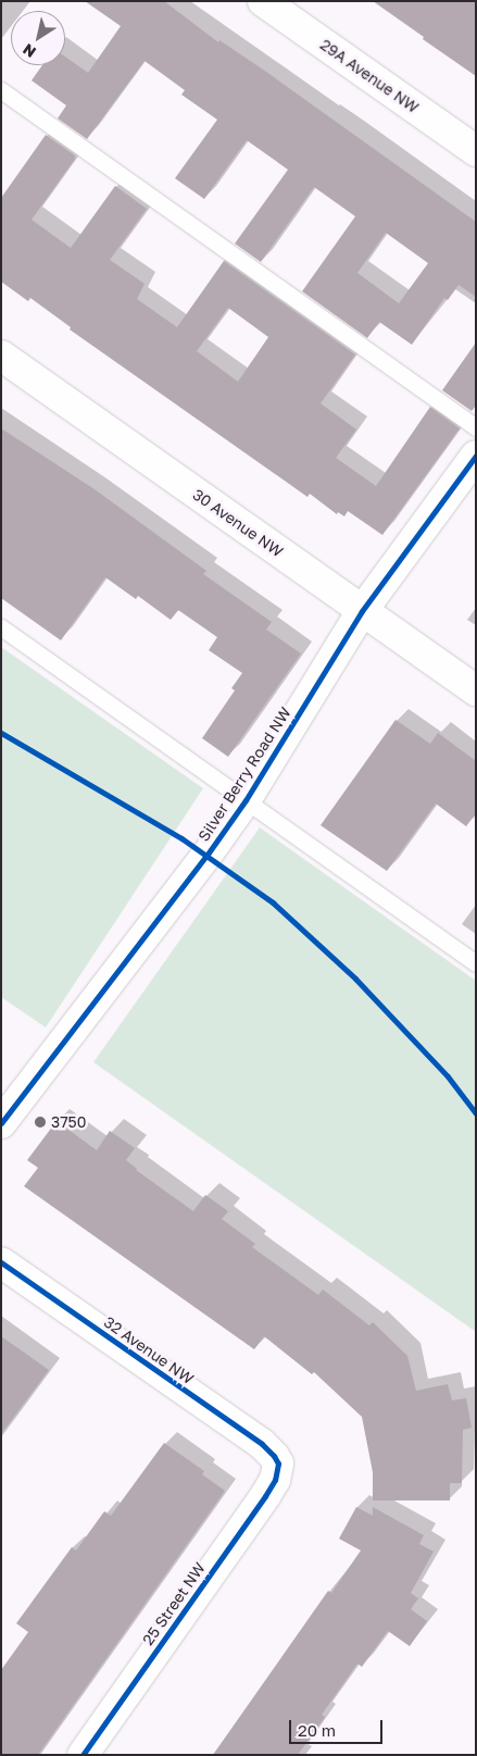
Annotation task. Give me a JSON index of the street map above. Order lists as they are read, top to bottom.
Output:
{
  "streets": {
    "street": [
      "29A Avenue NW",
      "30 Avenue NW",
      "Silver Berry Road NW",
      "32 Avenue NW",
      "25 Street NW"
    ]
  },
  "crossings": [
    ["30 Avenue NW", "Silver Berry Road NW"],
    ["32 Avenue NW", "25 Street NW"]
  ],
  "places": ["3750"],
  "scale_bar": "20 m",
  "north": "bottom left"
}
